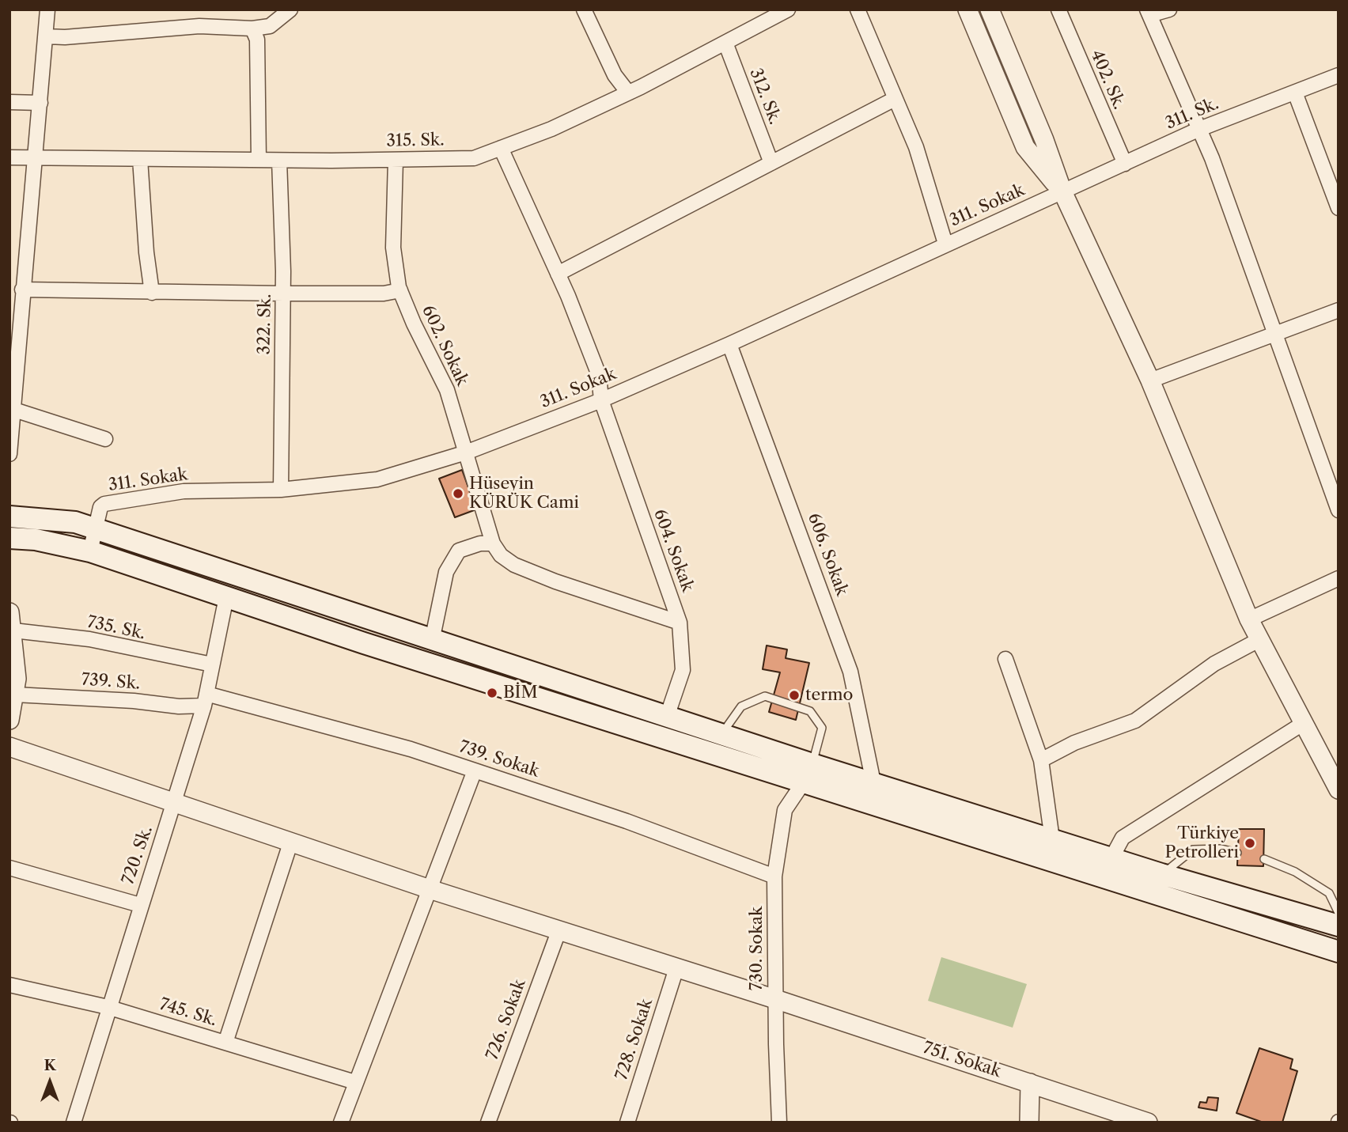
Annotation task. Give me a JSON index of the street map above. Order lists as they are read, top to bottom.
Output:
{
  "streets": {
    "street": [
      "402. Sk.",
      "312. Sk.",
      "311. Sk.",
      "315. Sk.",
      "311. Sokak",
      "322. Sk.",
      "602. Sokak",
      "604. Sokak",
      "606. Sokak",
      "735. Sk.",
      "739. Sk.",
      "739. Sokak",
      "720. Sk.",
      "730. Sokak",
      "745. Sk.",
      "726. Sokak",
      "728. Sokak",
      "751. Sokak"
    ]
  },
  "crossings": [
    ["402. Sk.", "311. Sk."],
    ["312. Sk.", "315. Sk."],
    ["311. Sk.", "311. Sokak"],
    ["315. Sk.", "322. Sk."],
    ["315. Sk.", "602. Sokak"],
    ["315. Sk.", "604. Sokak"],
    ["311. Sokak", "322. Sk."],
    ["311. Sokak", "602. Sokak"],
    ["311. Sokak", "604. Sokak"],
    ["311. Sokak", "606. Sokak"],
    ["735. Sk.", "720. Sk."],
    ["739. Sk.", "739. Sokak"],
    ["739. Sk.", "720. Sk."],
    ["739. Sokak", "720. Sk."],
    ["739. Sokak", "730. Sokak"],
    ["720. Sk.", "745. Sk."],
    ["720. Sk.", "751. Sokak"],
    ["730. Sokak", "751. Sokak"],
    ["726. Sokak", "751. Sokak"],
    ["728. Sokak", "751. Sokak"]
  ],
  "places": [
    "Hüseyin KÜRÜK Cami",
    "BİM",
    "termo",
    "Türkiye Petrolleri"
  ],
  "north": "top"
}
